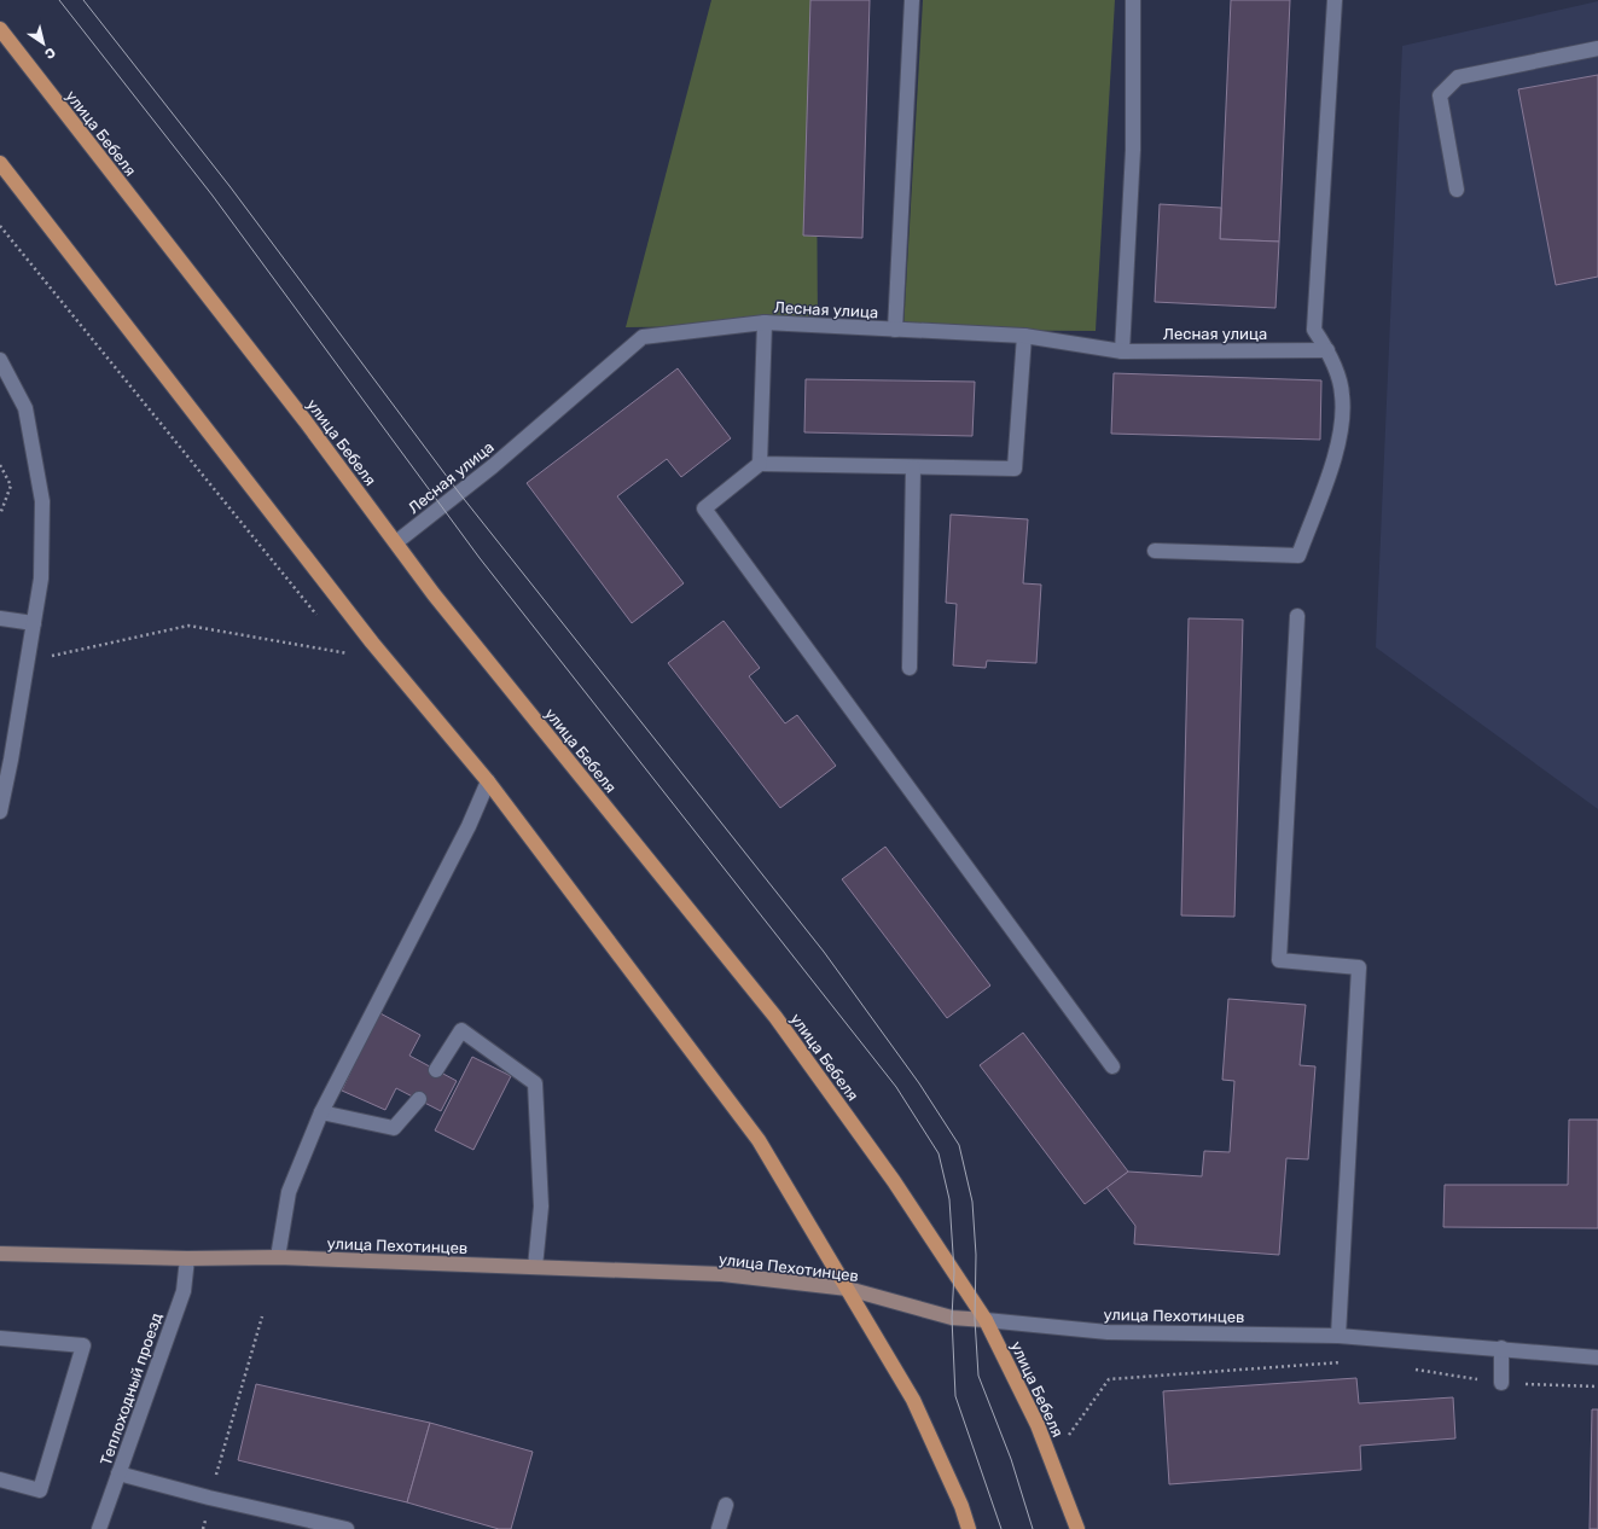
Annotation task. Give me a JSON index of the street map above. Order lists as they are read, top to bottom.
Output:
{
  "streets": {
    "main road": ["улица Бебеля", "улица Пехотинцев"],
    "street": ["Лесная улица", "Теплоходный проезд"]
  },
  "crossings": [
    ["улица Бебеля", "Лесная улица"],
    ["улица Бебеля", "улица Пехотинцев"],
    ["улица Пехотинцев", "Теплоходный проезд"]
  ],
  "north": "bottom right"
}
